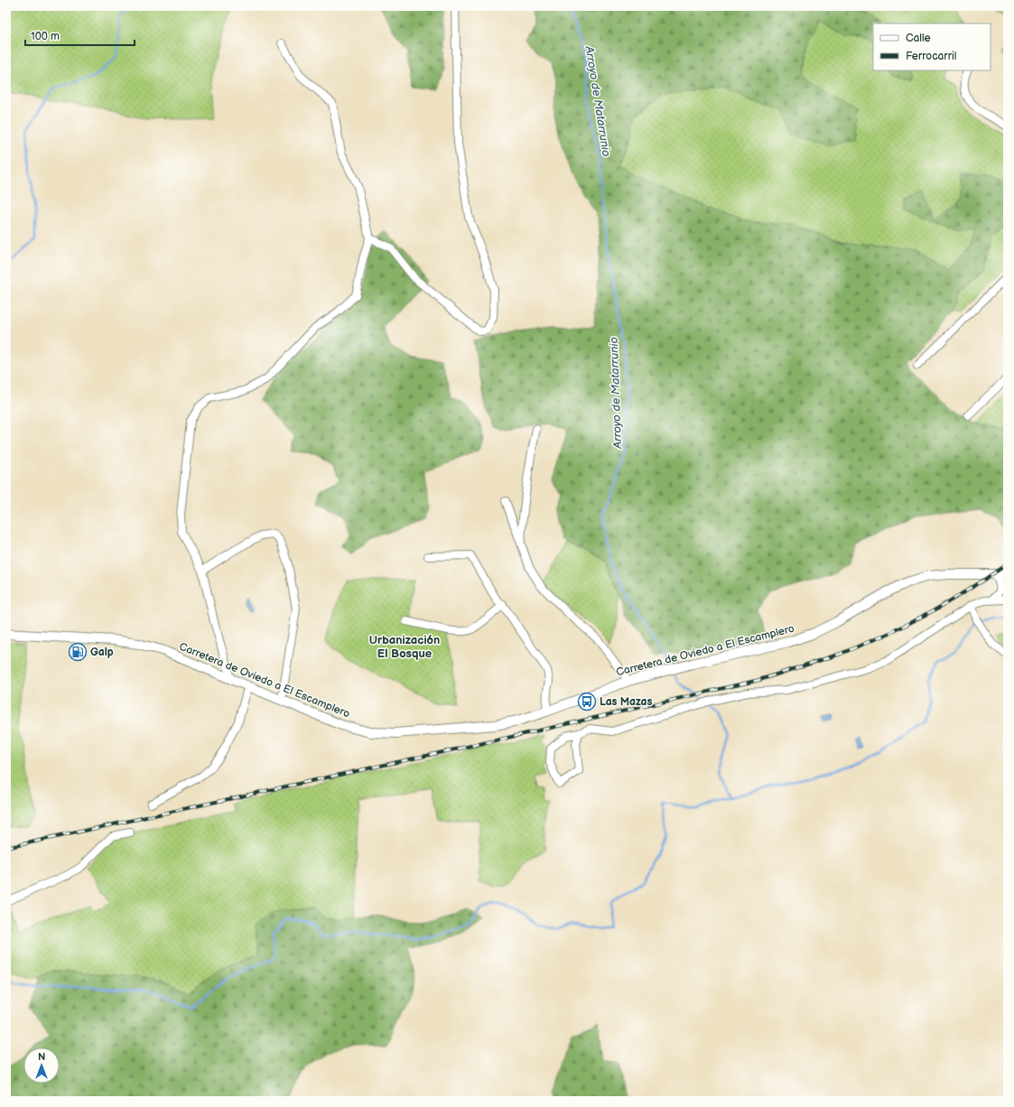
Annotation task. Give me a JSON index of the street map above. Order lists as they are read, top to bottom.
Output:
{
  "streets": {
    "street": ["Carretera de Oviedo a El Escamplero"]
  },
  "districts": ["Urbanización El Bosque"],
  "water": ["Arroyo de Matarrunio"],
  "places": {
    "fuel station": ["Galp"],
    "bus stop": ["Las Mazas"]
  },
  "legend": ["Calle", "Ferrocarril"],
  "scale_bar": "100 m",
  "north": "top"
}
